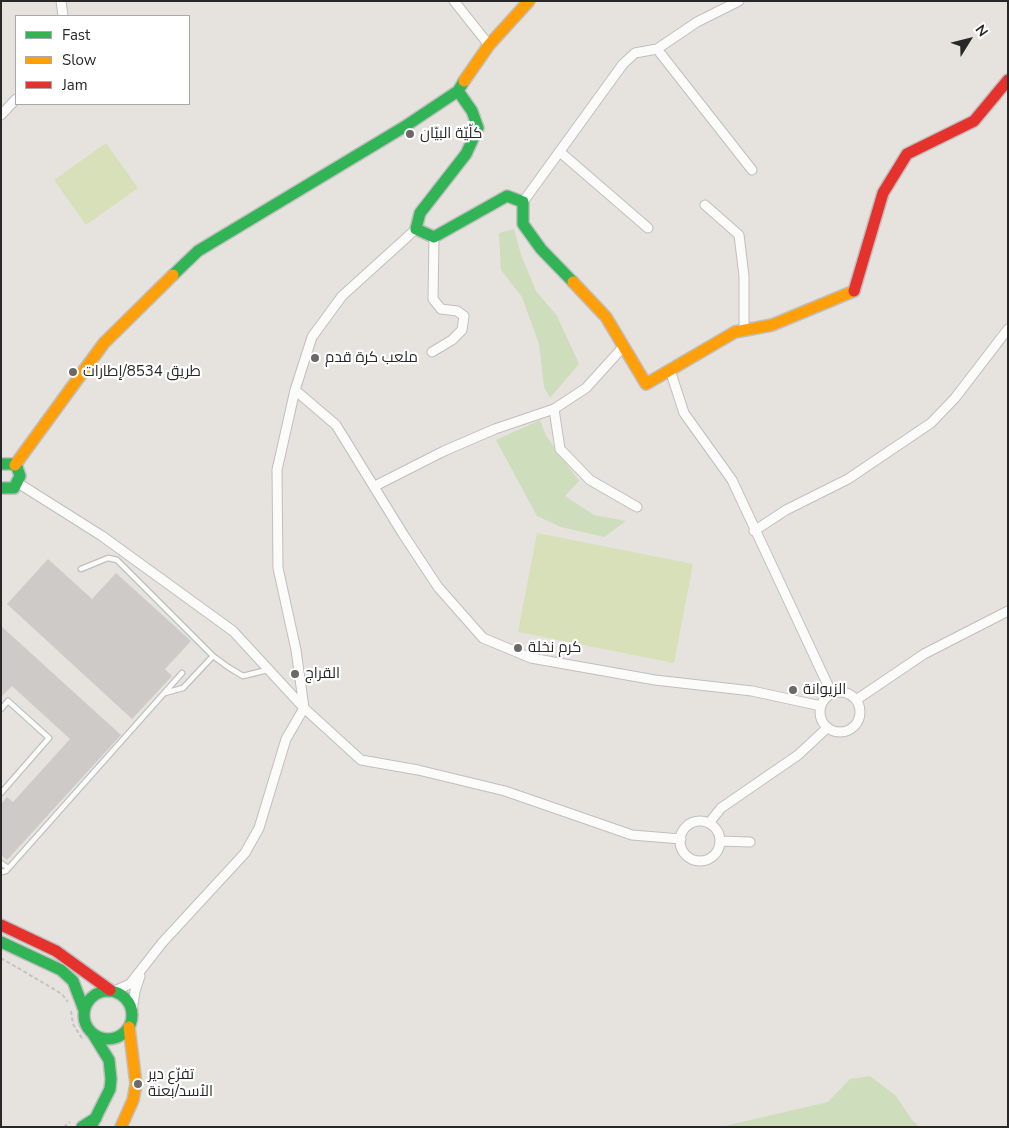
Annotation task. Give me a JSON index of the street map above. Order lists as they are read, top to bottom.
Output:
{
  "places": [
    "كلّيّة البيّان",
    "ملعب كرة قدم",
    "طريق 8534/إطارات",
    "كرم نخلة",
    "القراج",
    "الزيوانة",
    "تفرّع دير الأسد/بعنة"
  ],
  "legend": ["Fast", "Slow", "Jam"],
  "north": "top right"
}
